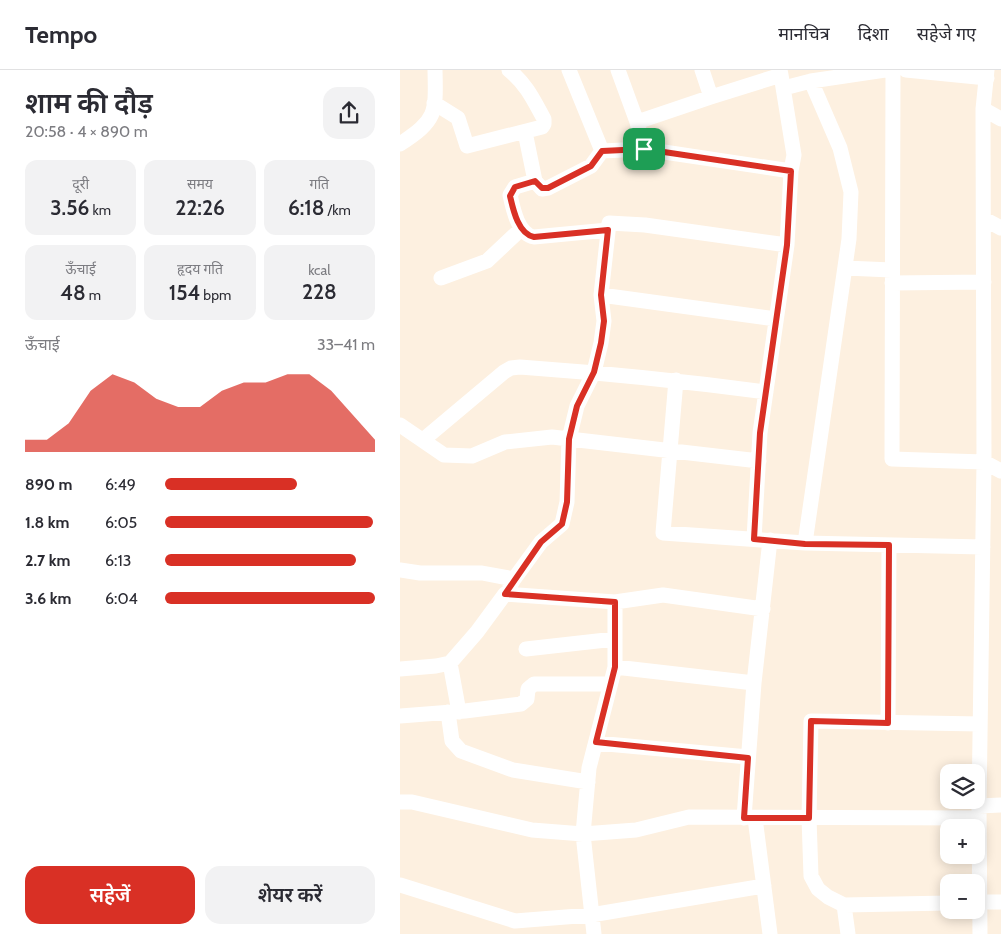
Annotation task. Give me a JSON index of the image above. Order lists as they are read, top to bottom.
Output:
{
  "page": {
    "header": "Tempo",
    "nav": ["मानचित्र", "दिशा", "सहेजे गए"],
    "heading": ["शाम की दौड़", "20:58 · 4 × 890 m"],
    "stats": [
      ["दूरी", "3.56 km"],
      ["समय", "22:26"],
      ["गति", "6:18 /km"],
      ["ऊँचाई", "48 m"],
      ["हृदय गति", "154 bpm"],
      ["kcal", "228"]
    ],
    "chart": ["ऊँचाई", "33–41 m"],
    "list": [
      {
        "name": "890 m",
        "note": "6:49"
      },
      {
        "name": "1.8 km",
        "note": "6:05"
      },
      {
        "name": "2.7 km",
        "note": "6:13"
      },
      {
        "name": "3.6 km",
        "note": "6:04"
      }
    ],
    "map_buttons": ["+", "−"],
    "buttons": ["सहेजें", "शेयर करें"]
  }
}
